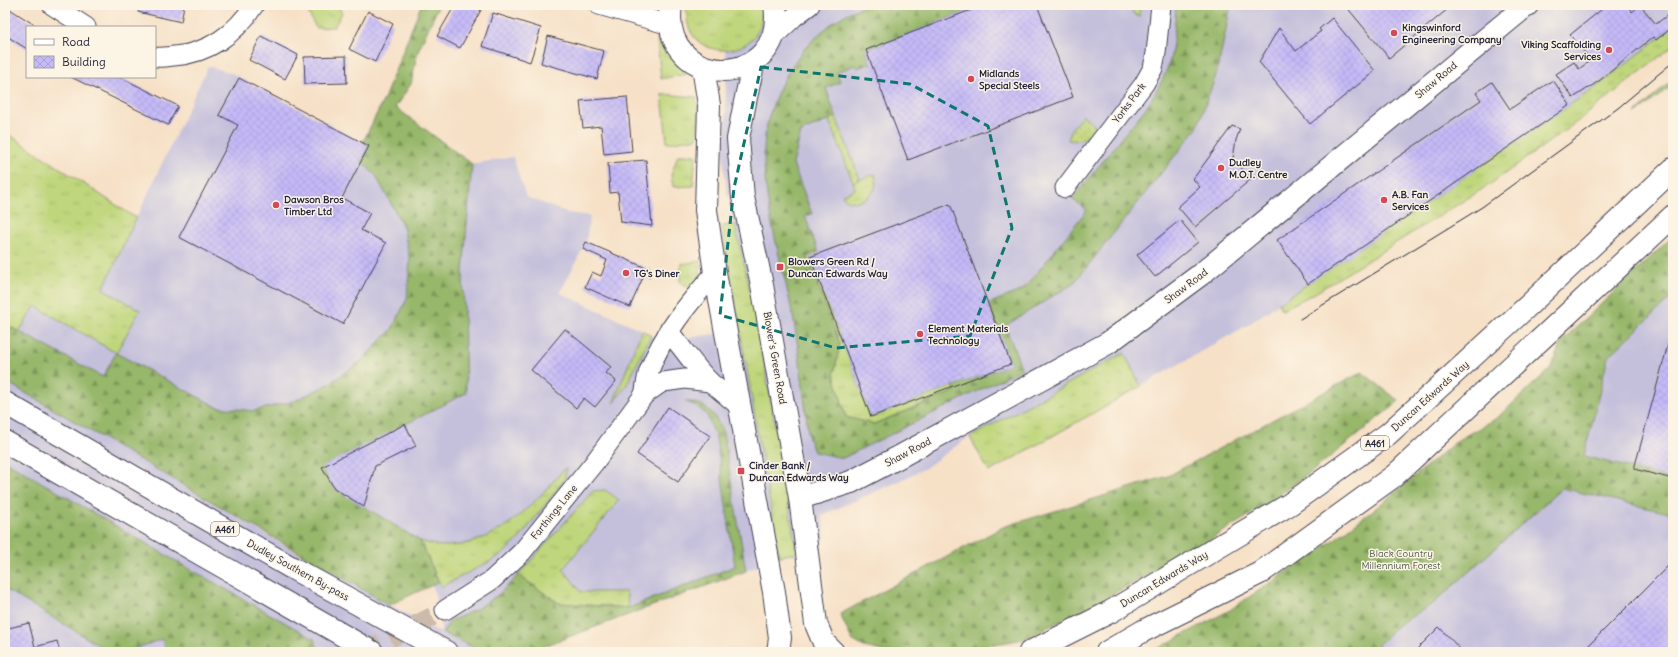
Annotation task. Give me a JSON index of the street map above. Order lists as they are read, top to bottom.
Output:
{
  "streets": {
    "main road": [
      "Shaw Road",
      "Blower's Green Road",
      "Duncan Edwards Way",
      "A461",
      "Dudley Southern By-pass"
    ],
    "street": ["Yorks Park", "Farthings Lane"]
  },
  "crossings": [
    ["Shaw Road", "Blower's Green Road"]
  ],
  "parks": ["Black Country Millennium Forest"],
  "places": {
    "other": [
      "Kingswinford Engineering Company",
      "Viking Scaffolding Services",
      "Midlands Special Steels",
      "Dudley M.O.T. Centre",
      "A.B. Fan Services",
      "Dawson Bros Timber Ltd",
      "TG's Diner",
      "Element Materials Technology"
    ],
    "transit": ["Blowers Green Rd / Duncan Edwards Way", "Cinder Bank / Duncan Edwards Way"]
  },
  "legend": ["Road", "Building"]
}
